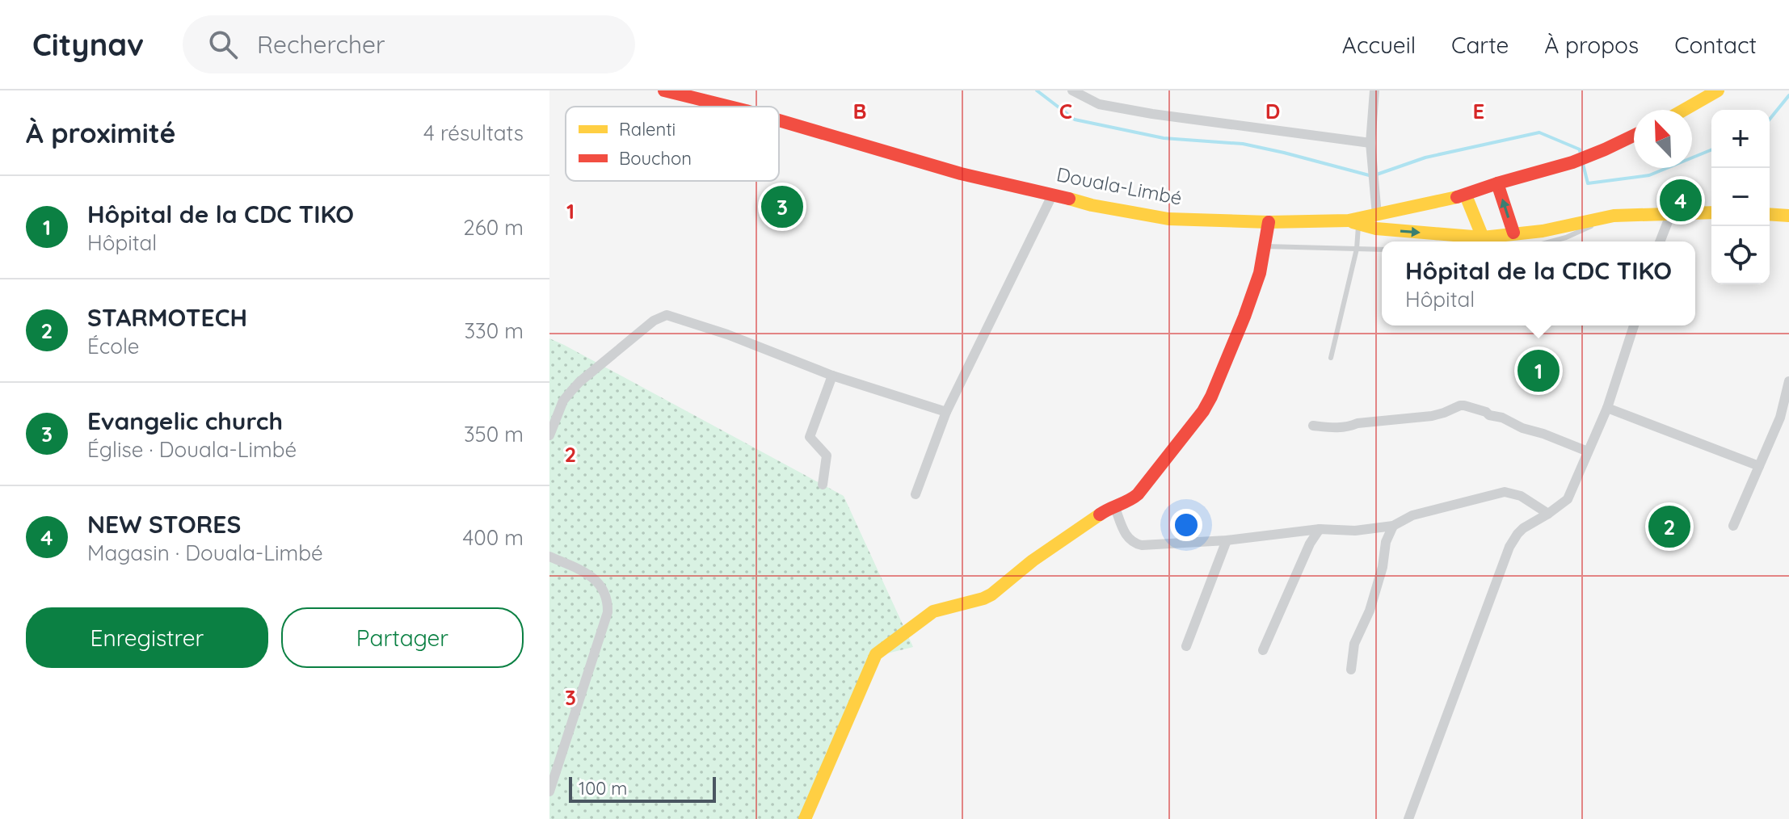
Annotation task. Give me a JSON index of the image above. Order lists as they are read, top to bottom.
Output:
{
  "streets": {
    "main road": ["Douala-Limbé"]
  },
  "legend": ["Ralenti", "Bouchon"],
  "scale_bar": "100 m",
  "north": "top left",
  "page": {
    "header": "Citynav",
    "search": "Rechercher",
    "nav": [
      "Accueil",
      "Carte",
      "À propos",
      "Contact"
    ],
    "heading": ["À proximité", "4 résultats"],
    "map_buttons": ["+", "−"],
    "list": [
      {
        "mark": "1",
        "name": "Hôpital de la CDC TIKO",
        "note": "Hôpital",
        "value": "260 m"
      },
      {
        "mark": "2",
        "name": "STARMOTECH",
        "note": "École",
        "value": "330 m"
      },
      {
        "mark": "3",
        "name": "Evangelic church",
        "note": "Église · Douala-Limbé",
        "value": "350 m"
      },
      {
        "mark": "4",
        "name": "NEW STORES",
        "note": "Magasin · Douala-Limbé",
        "value": "400 m"
      }
    ],
    "pins": [
      "4",
      "3",
      "1",
      "2"
    ],
    "popup": ["Hôpital de la CDC TIKO", "Hôpital"],
    "buttons": ["Enregistrer", "Partager"],
    "scale": "100 m"
  },
  "grid": {
    "columns": [
      "B",
      "C",
      "D",
      "E"
    ],
    "rows": ["1", "2", "3"]
  }
}
